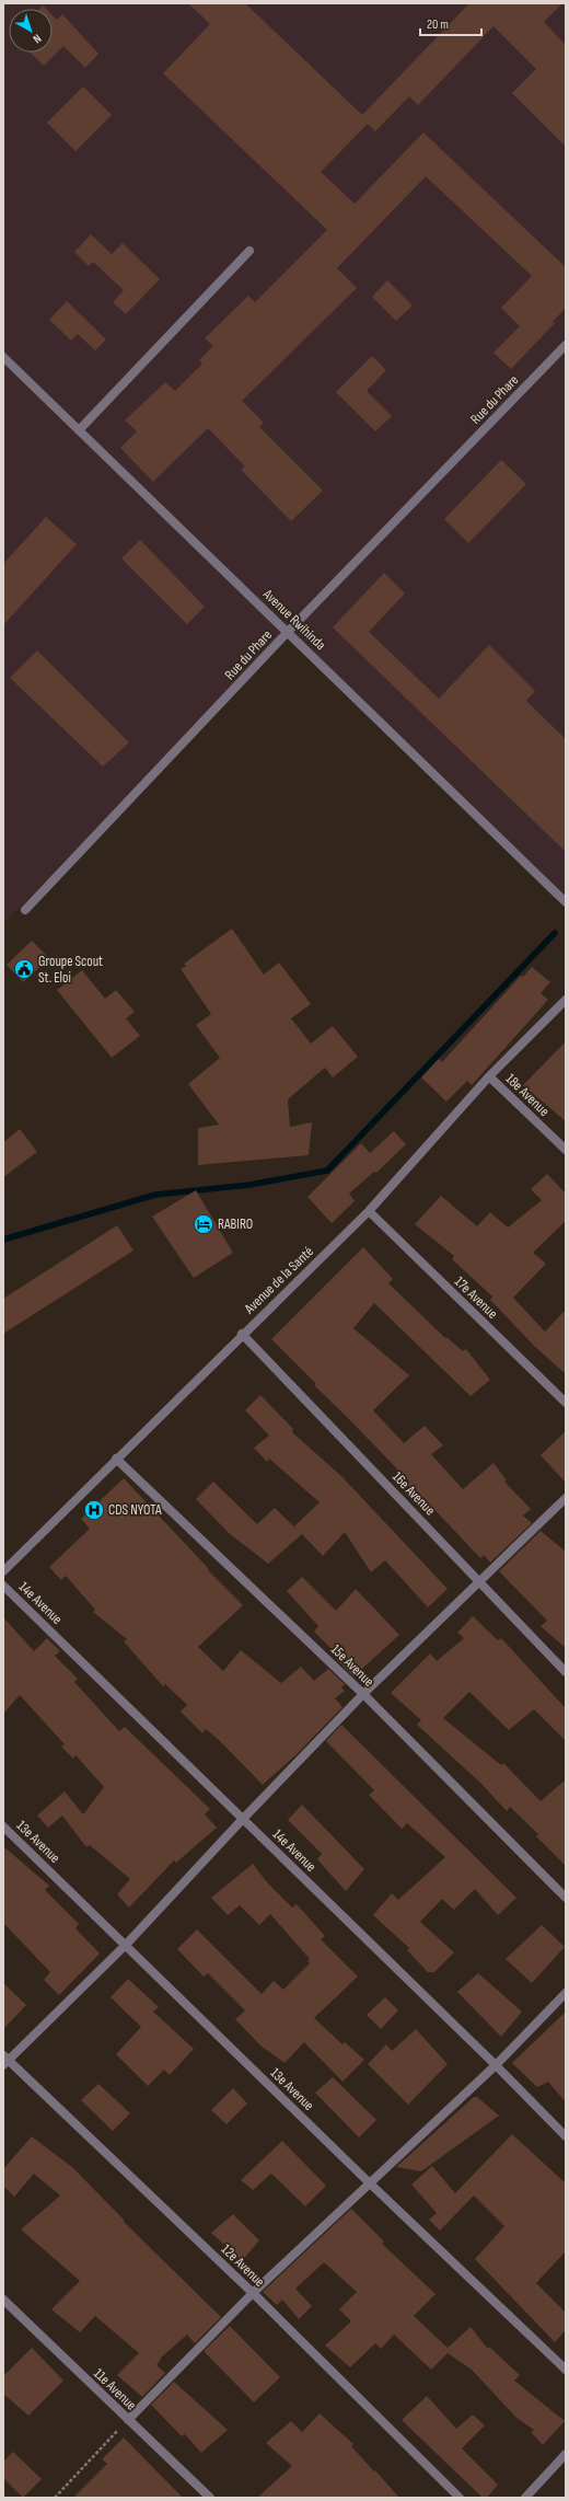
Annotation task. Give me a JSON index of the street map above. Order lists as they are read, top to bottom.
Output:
{
  "streets": {
    "street": [
      "Rue du Phare",
      "Avenue Rwihinda",
      "18e Avenue",
      "Avenue de la Santé",
      "17e Avenue",
      "16e Avenue",
      "14e Avenue",
      "15e Avenue",
      "13e Avenue",
      "12e Avenue",
      "11e Avenue"
    ]
  },
  "crossings": [
    ["Rue du Phare", "Avenue Rwihinda"],
    ["18e Avenue", "Avenue de la Santé"],
    ["Avenue de la Santé", "17e Avenue"],
    ["Avenue de la Santé", "16e Avenue"],
    ["Avenue de la Santé", "15e Avenue"]
  ],
  "places": {
    "public building": ["Groupe Scout St. Eloi"],
    "hotel": ["RABIRO"],
    "hospital": ["CDS NYOTA"]
  },
  "scale_bar": "20 m",
  "north": "bottom right"
}
